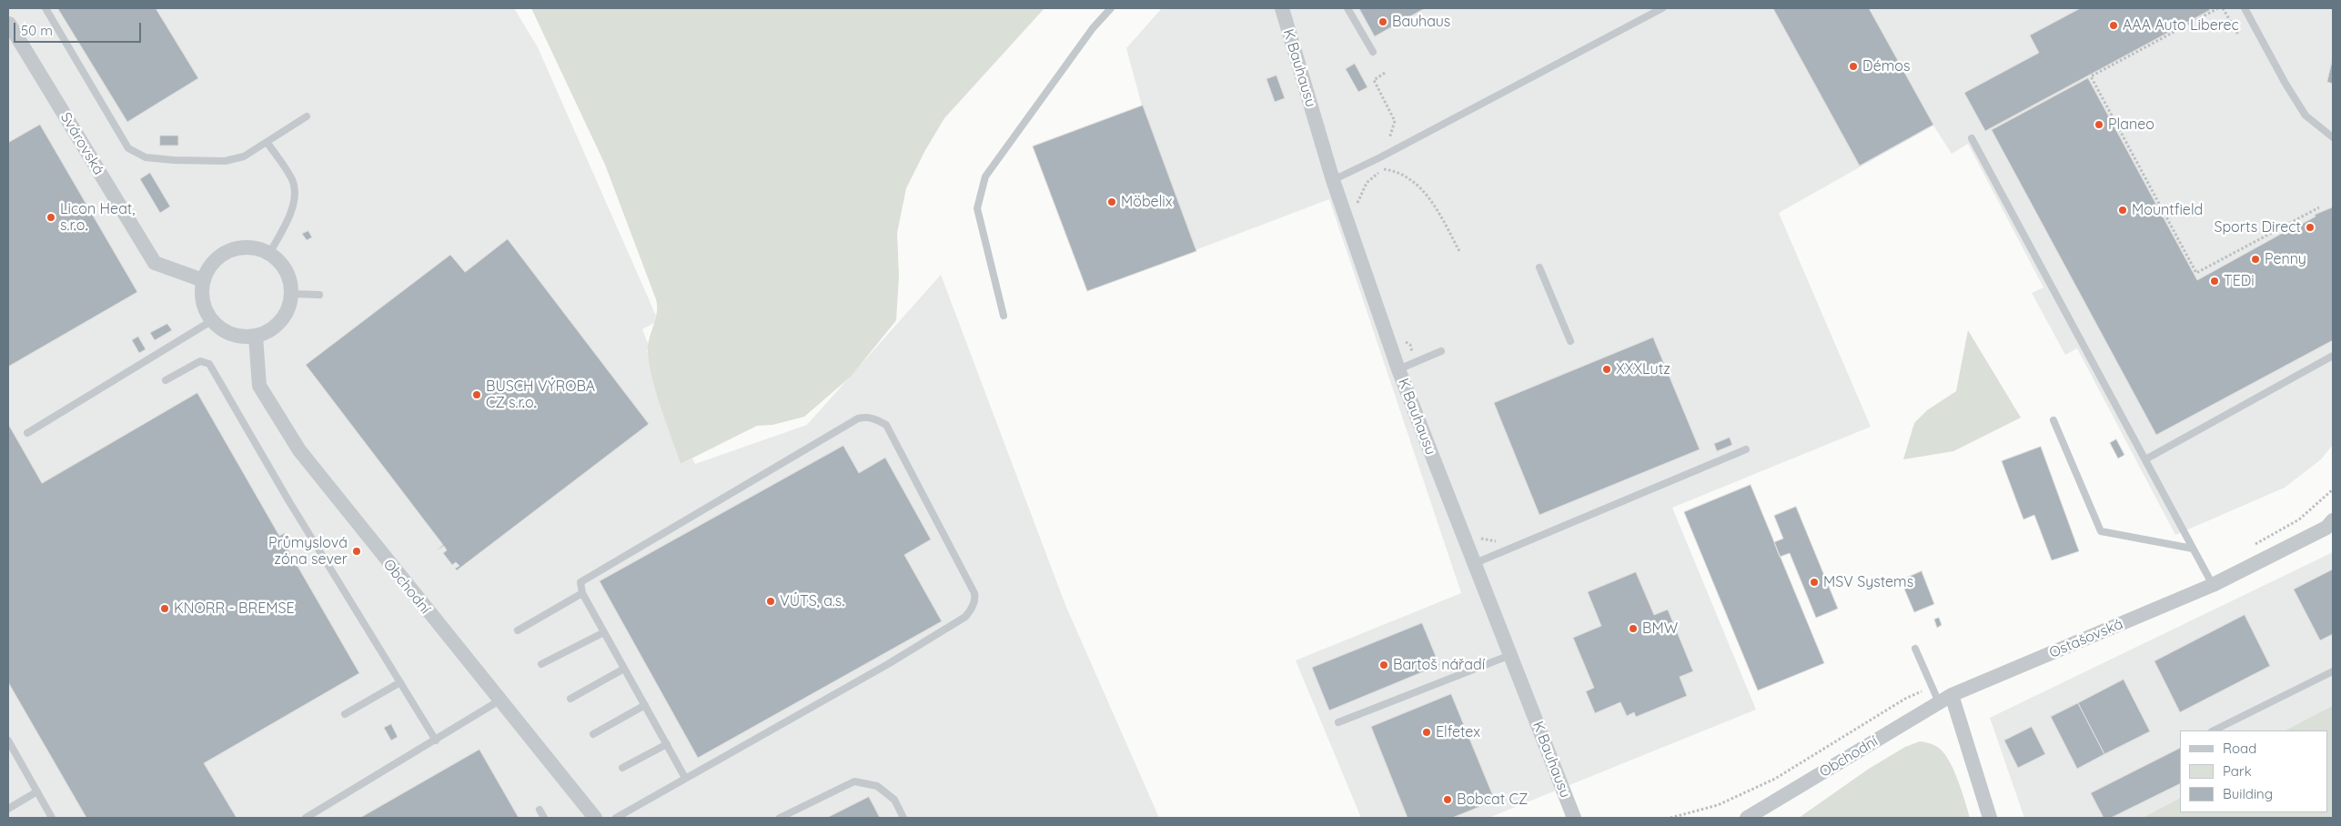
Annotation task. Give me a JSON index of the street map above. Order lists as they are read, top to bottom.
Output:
{
  "streets": {
    "street": [
      "K Bauhausu",
      "Svárovská",
      "Obchodní",
      "Ostašovská"
    ]
  },
  "crossings": [
    ["Svárovská", "Obchodní"],
    ["Obchodní", "Ostašovská"]
  ],
  "places": [
    "Bauhaus",
    "AAA Auto Liberec",
    "Démos",
    "Planeo",
    "Möbelix",
    "Mountfield",
    "Licon Heat, s.r.o.",
    "Sports Direct",
    "Penny",
    "TEDi",
    "XXXLutz",
    "BUSCH VÝROBA CZ s.r.o.",
    "Průmyslová zóna sever",
    "MSV Systems",
    "VÚTS, a.s.",
    "KNORR - BREMSE",
    "BMW",
    "Bartoš nářadí",
    "Elfetex",
    "Bobcat CZ"
  ],
  "legend": ["Road", "Park", "Building"],
  "scale_bar": "50 m"
}
